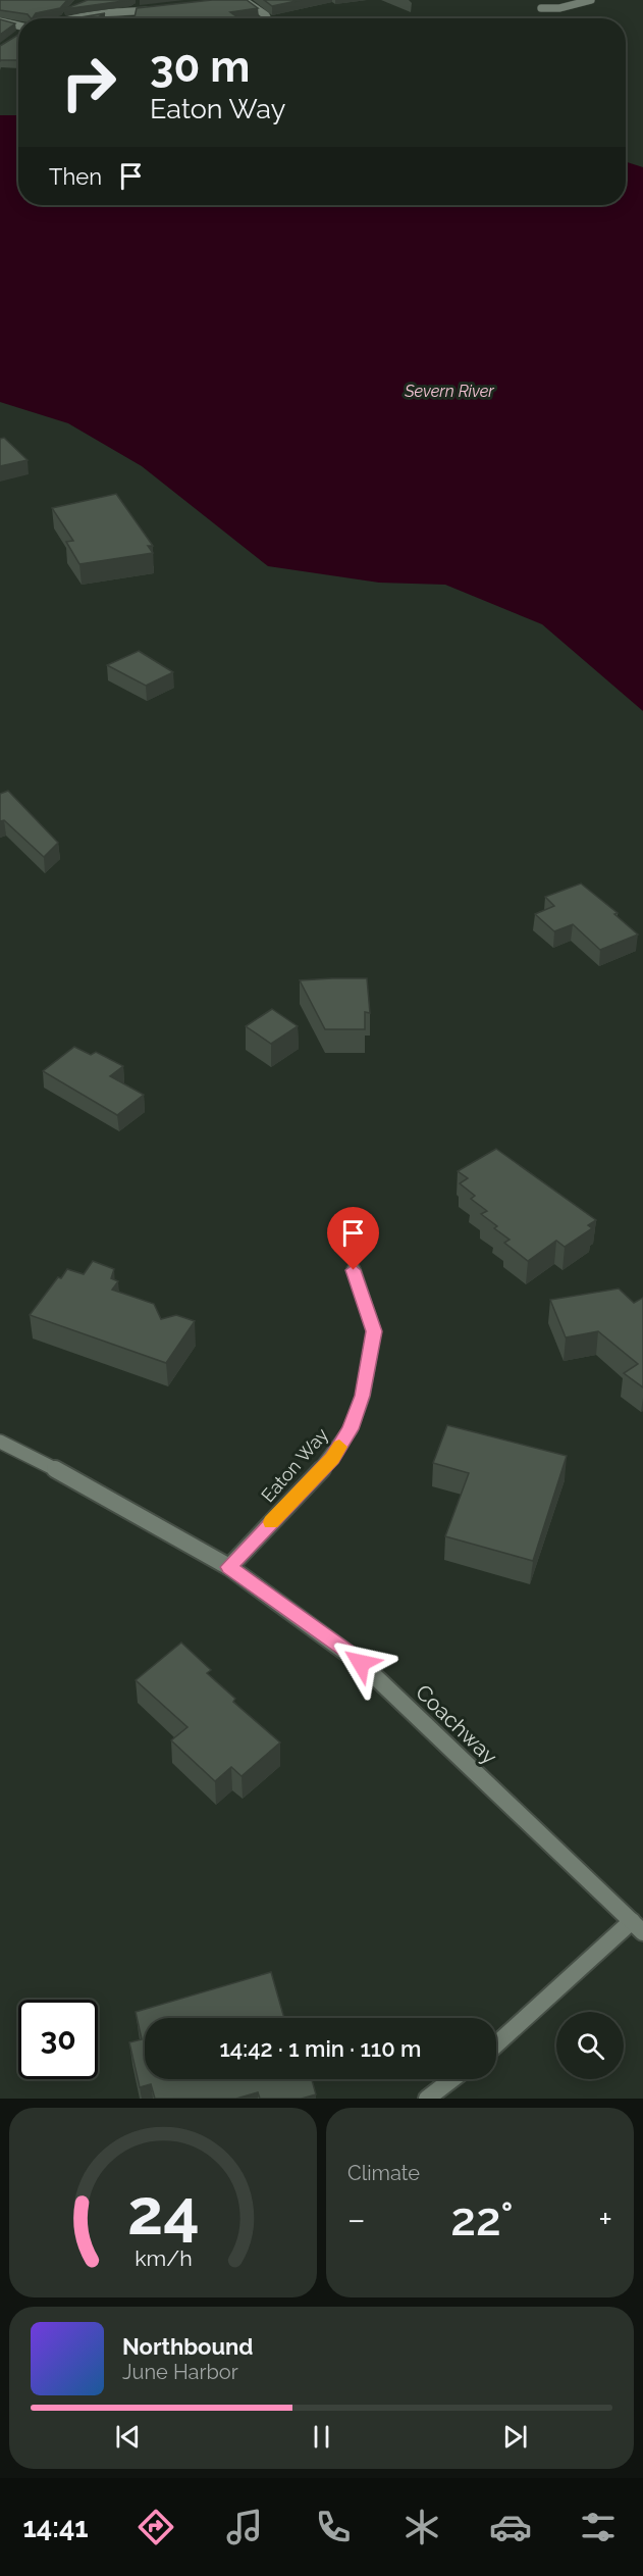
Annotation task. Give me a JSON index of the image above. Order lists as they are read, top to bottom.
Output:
{
  "streets": {
    "street": ["Eaton Way", "Coachway"]
  },
  "crossings": [
    ["Eaton Way", "Coachway"]
  ],
  "water": ["Severn River"],
  "page": {
    "turn": ["30 m", "Eaton Way"],
    "then": "Then",
    "limit": "30",
    "trip": "14:42 · 1 min · 110 m",
    "tile": "Climate",
    "heat": ["−", "22°", "+"],
    "song": ["Northbound", "June Harbor"],
    "tabs": "14:41",
    "gauge": ["24", "km/h"]
  }
}
